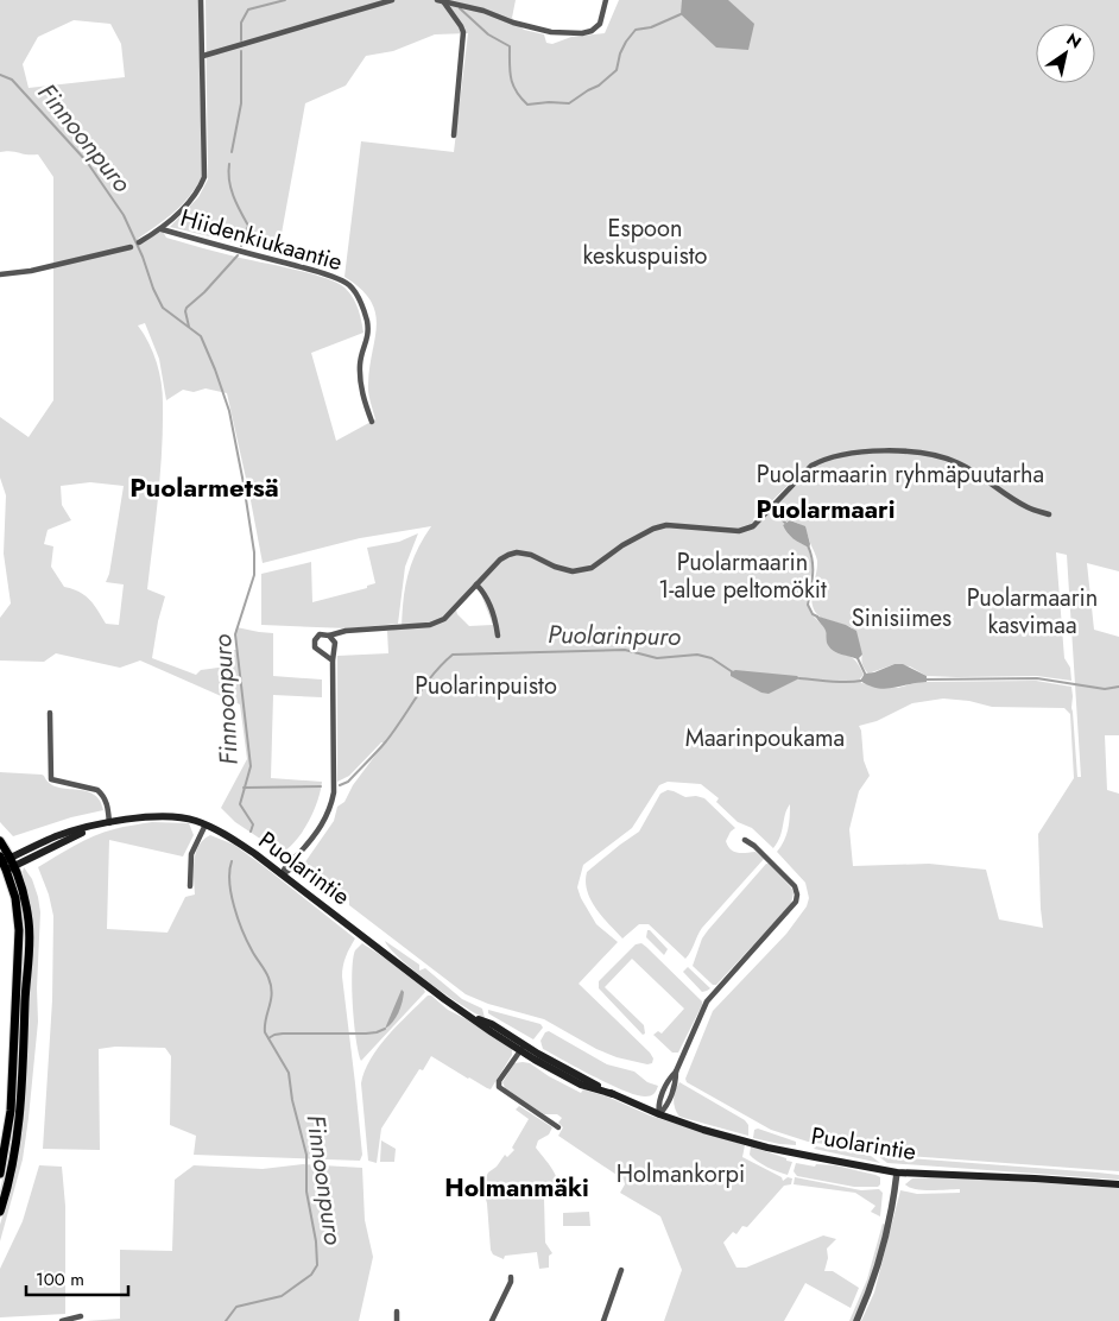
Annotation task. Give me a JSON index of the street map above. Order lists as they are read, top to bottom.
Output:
{
  "streets": {
    "main road": ["Puolarintie"],
    "street": ["Hiidenkiukaantie"]
  },
  "districts": ["Puolarmetsä", "Puolarmaari", "Holmanmäki"],
  "water": ["Finnoonpuro", "Puolarinpuro"],
  "parks": [
    "Espoon keskuspuisto",
    "Puolarmaarin ryhmäpuutarha",
    "Puolarmaarin 1-alue peltomökit",
    "Puolarmaarin kasvimaa",
    "Sinisiimes",
    "Puolarinpuisto",
    "Maarinpoukama",
    "Holmankorpi"
  ],
  "scale_bar": "100 m",
  "north": "top right"
}
